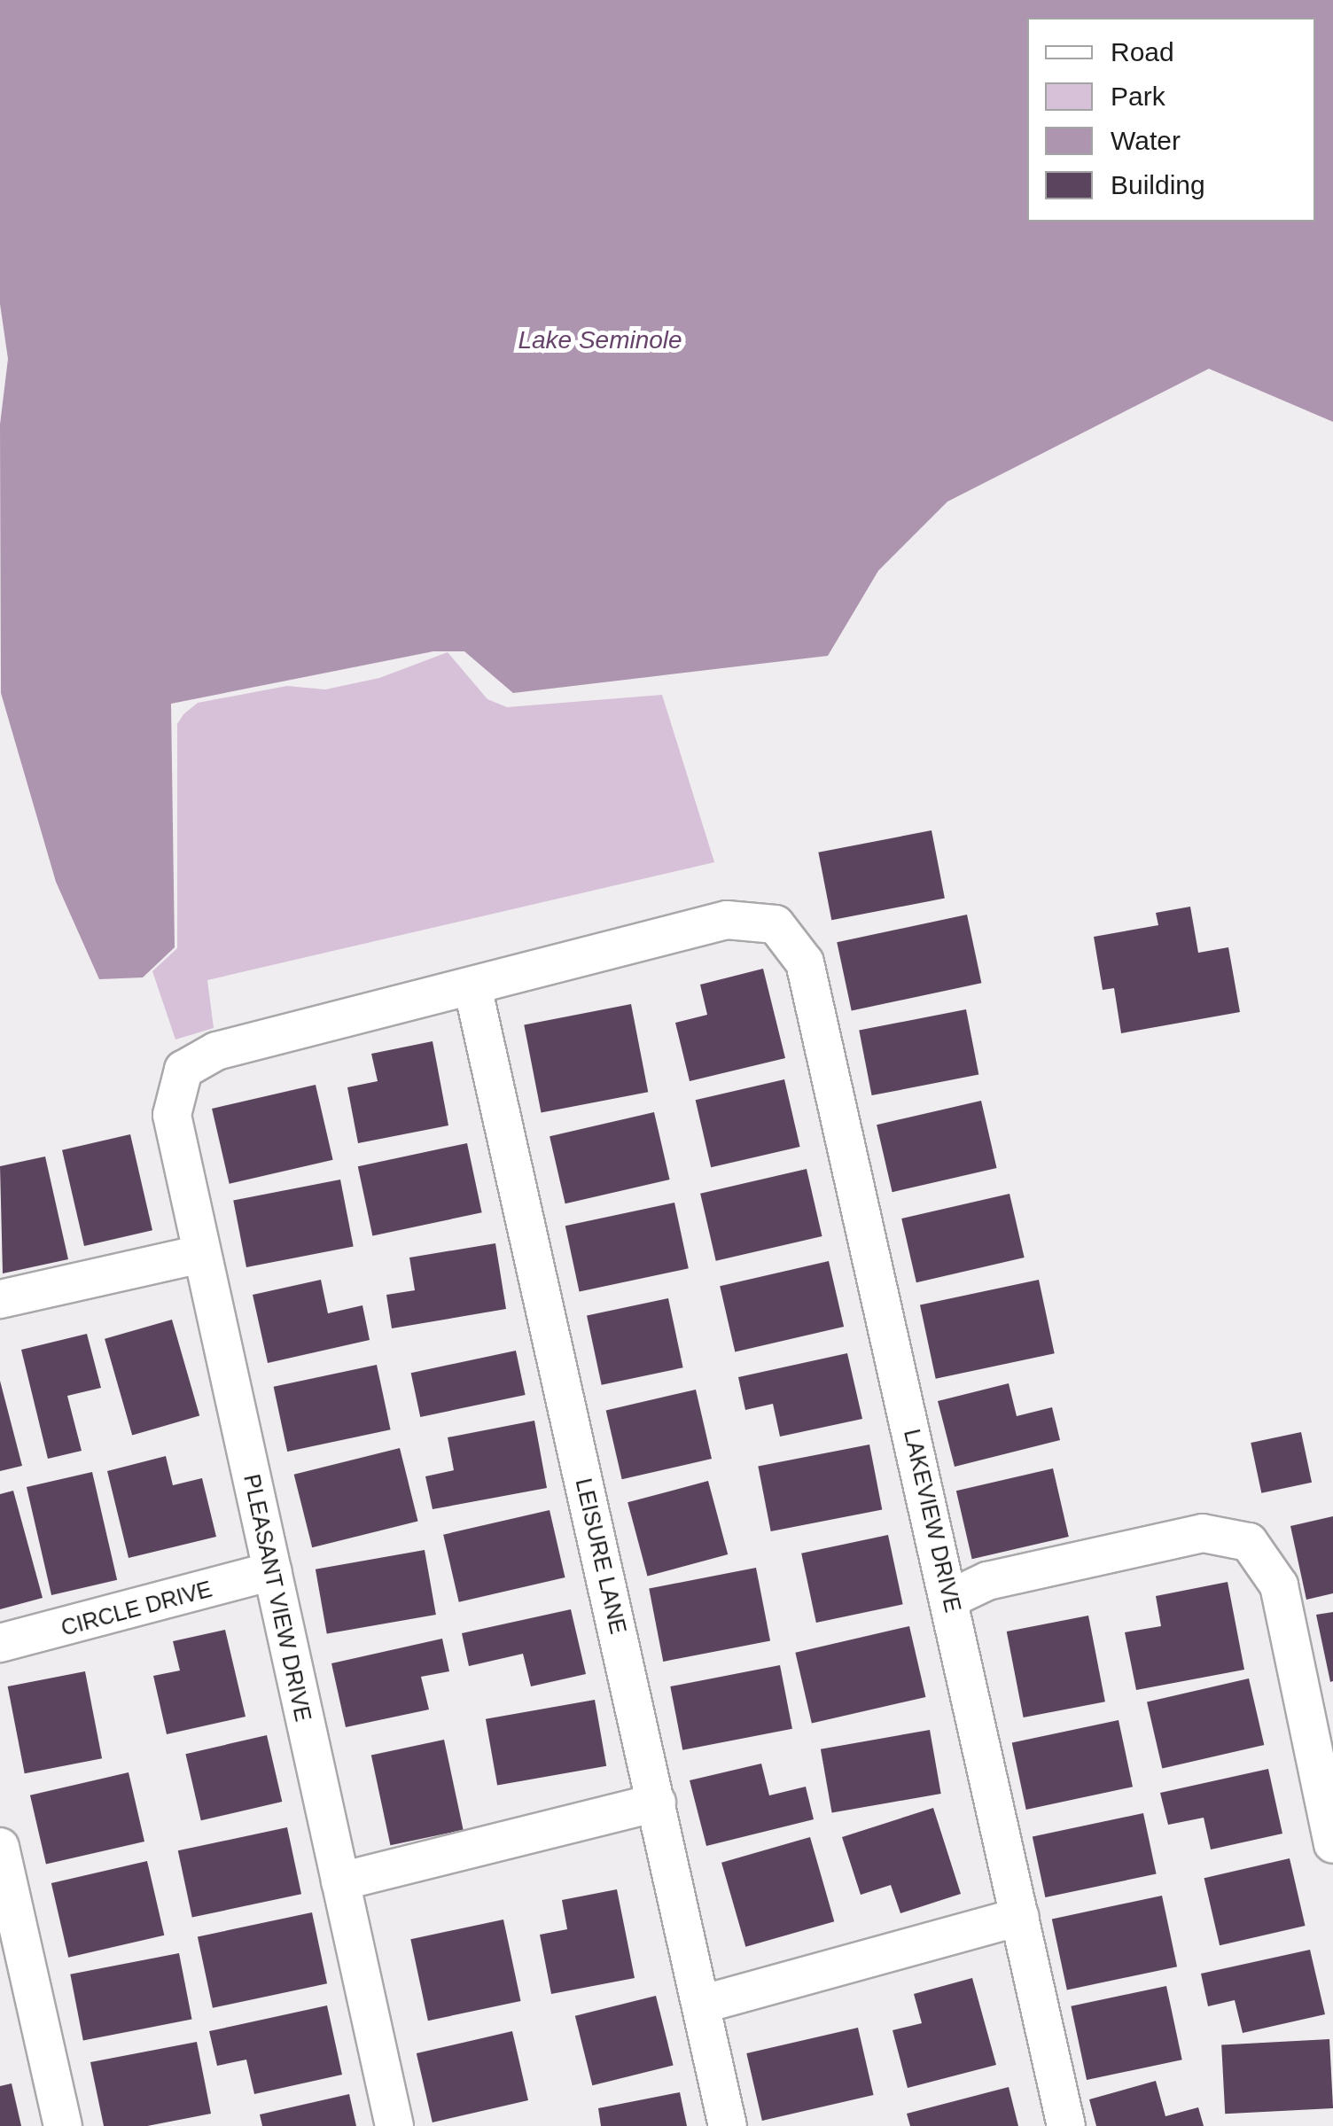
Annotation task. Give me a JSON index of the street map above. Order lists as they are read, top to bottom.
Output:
{
  "streets": {
    "street": [
      "LAKEVIEW DRIVE",
      "LEISURE LANE",
      "PLEASANT VIEW DRIVE",
      "CIRCLE DRIVE"
    ]
  },
  "crossings": [
    ["LAKEVIEW DRIVE", "LEISURE LANE"],
    ["LAKEVIEW DRIVE", "PLEASANT VIEW DRIVE"],
    ["LEISURE LANE", "PLEASANT VIEW DRIVE"],
    ["PLEASANT VIEW DRIVE", "CIRCLE DRIVE"]
  ],
  "water": ["Lake Seminole"],
  "legend": [
    "Road",
    "Park",
    "Water",
    "Building"
  ]
}
